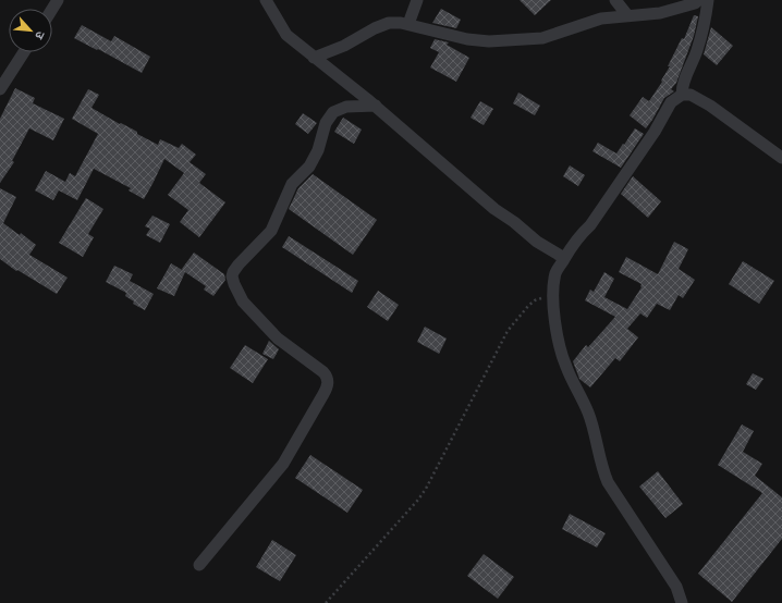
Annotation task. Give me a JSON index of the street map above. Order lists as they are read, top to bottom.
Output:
{
  "north": "bottom right"
}
